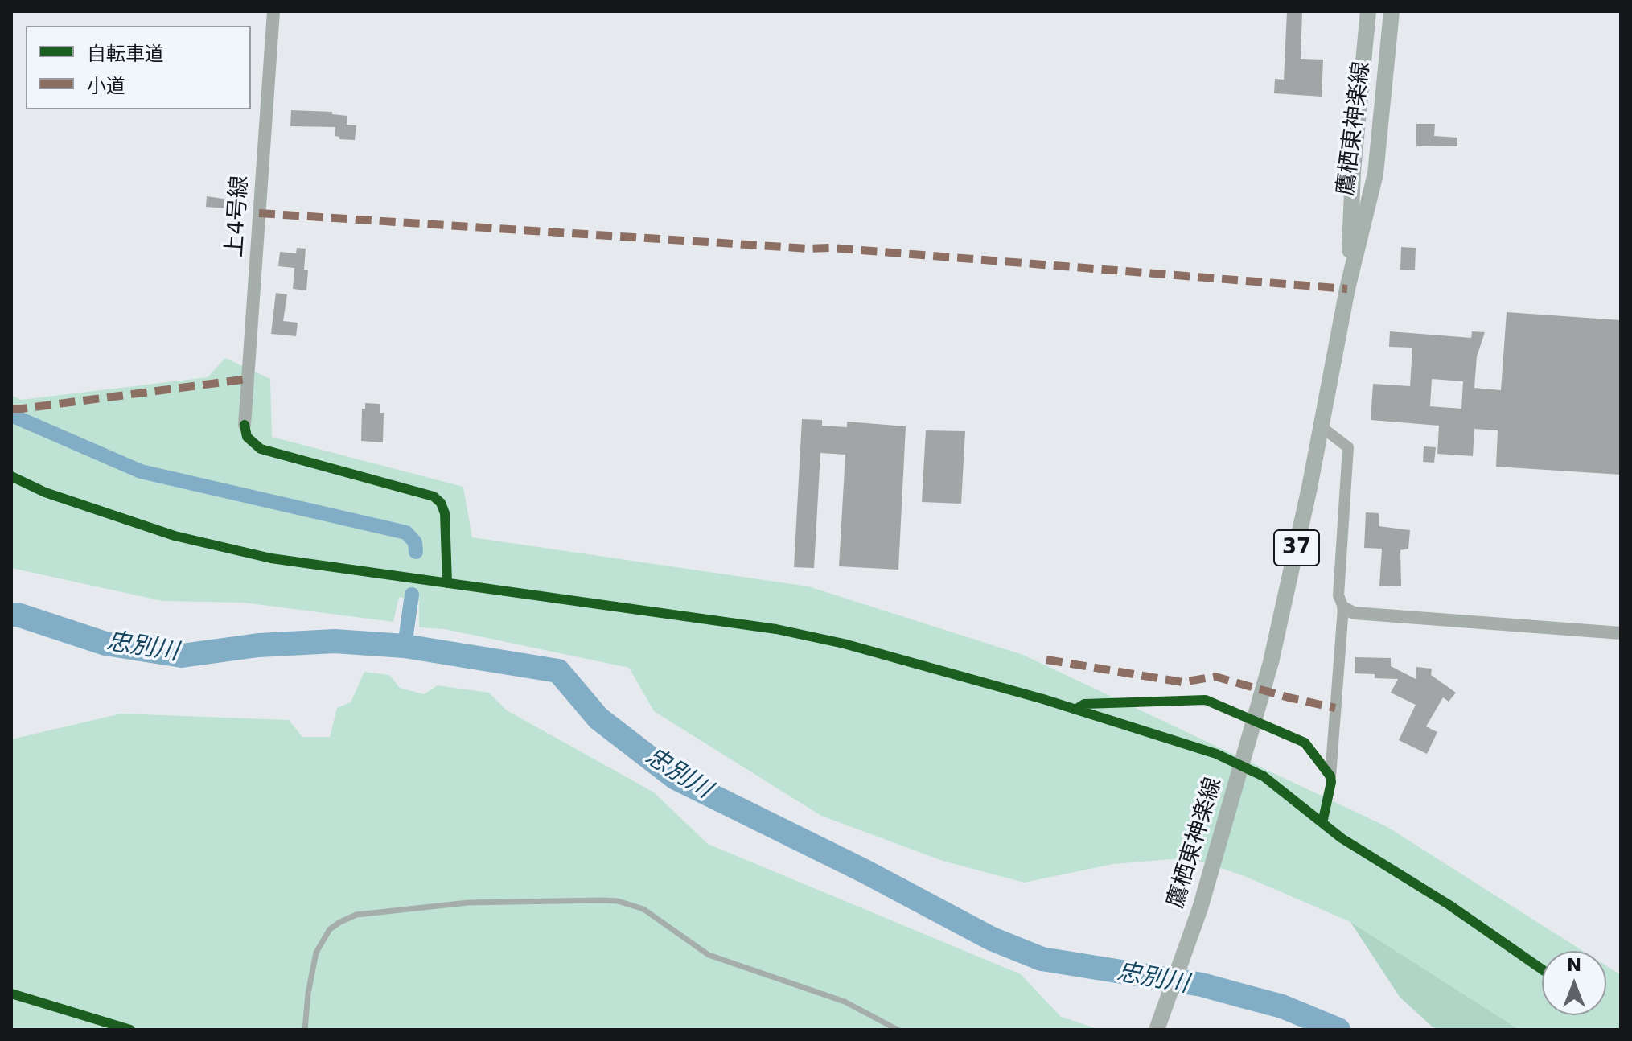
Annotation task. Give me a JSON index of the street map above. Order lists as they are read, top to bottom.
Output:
{
  "streets": {
    "main road": ["鷹栖東神楽線", "37"],
    "street": ["上4号線"]
  },
  "water": ["忠別川"],
  "legend": ["自転車道", "小道"],
  "north": "top"
}
